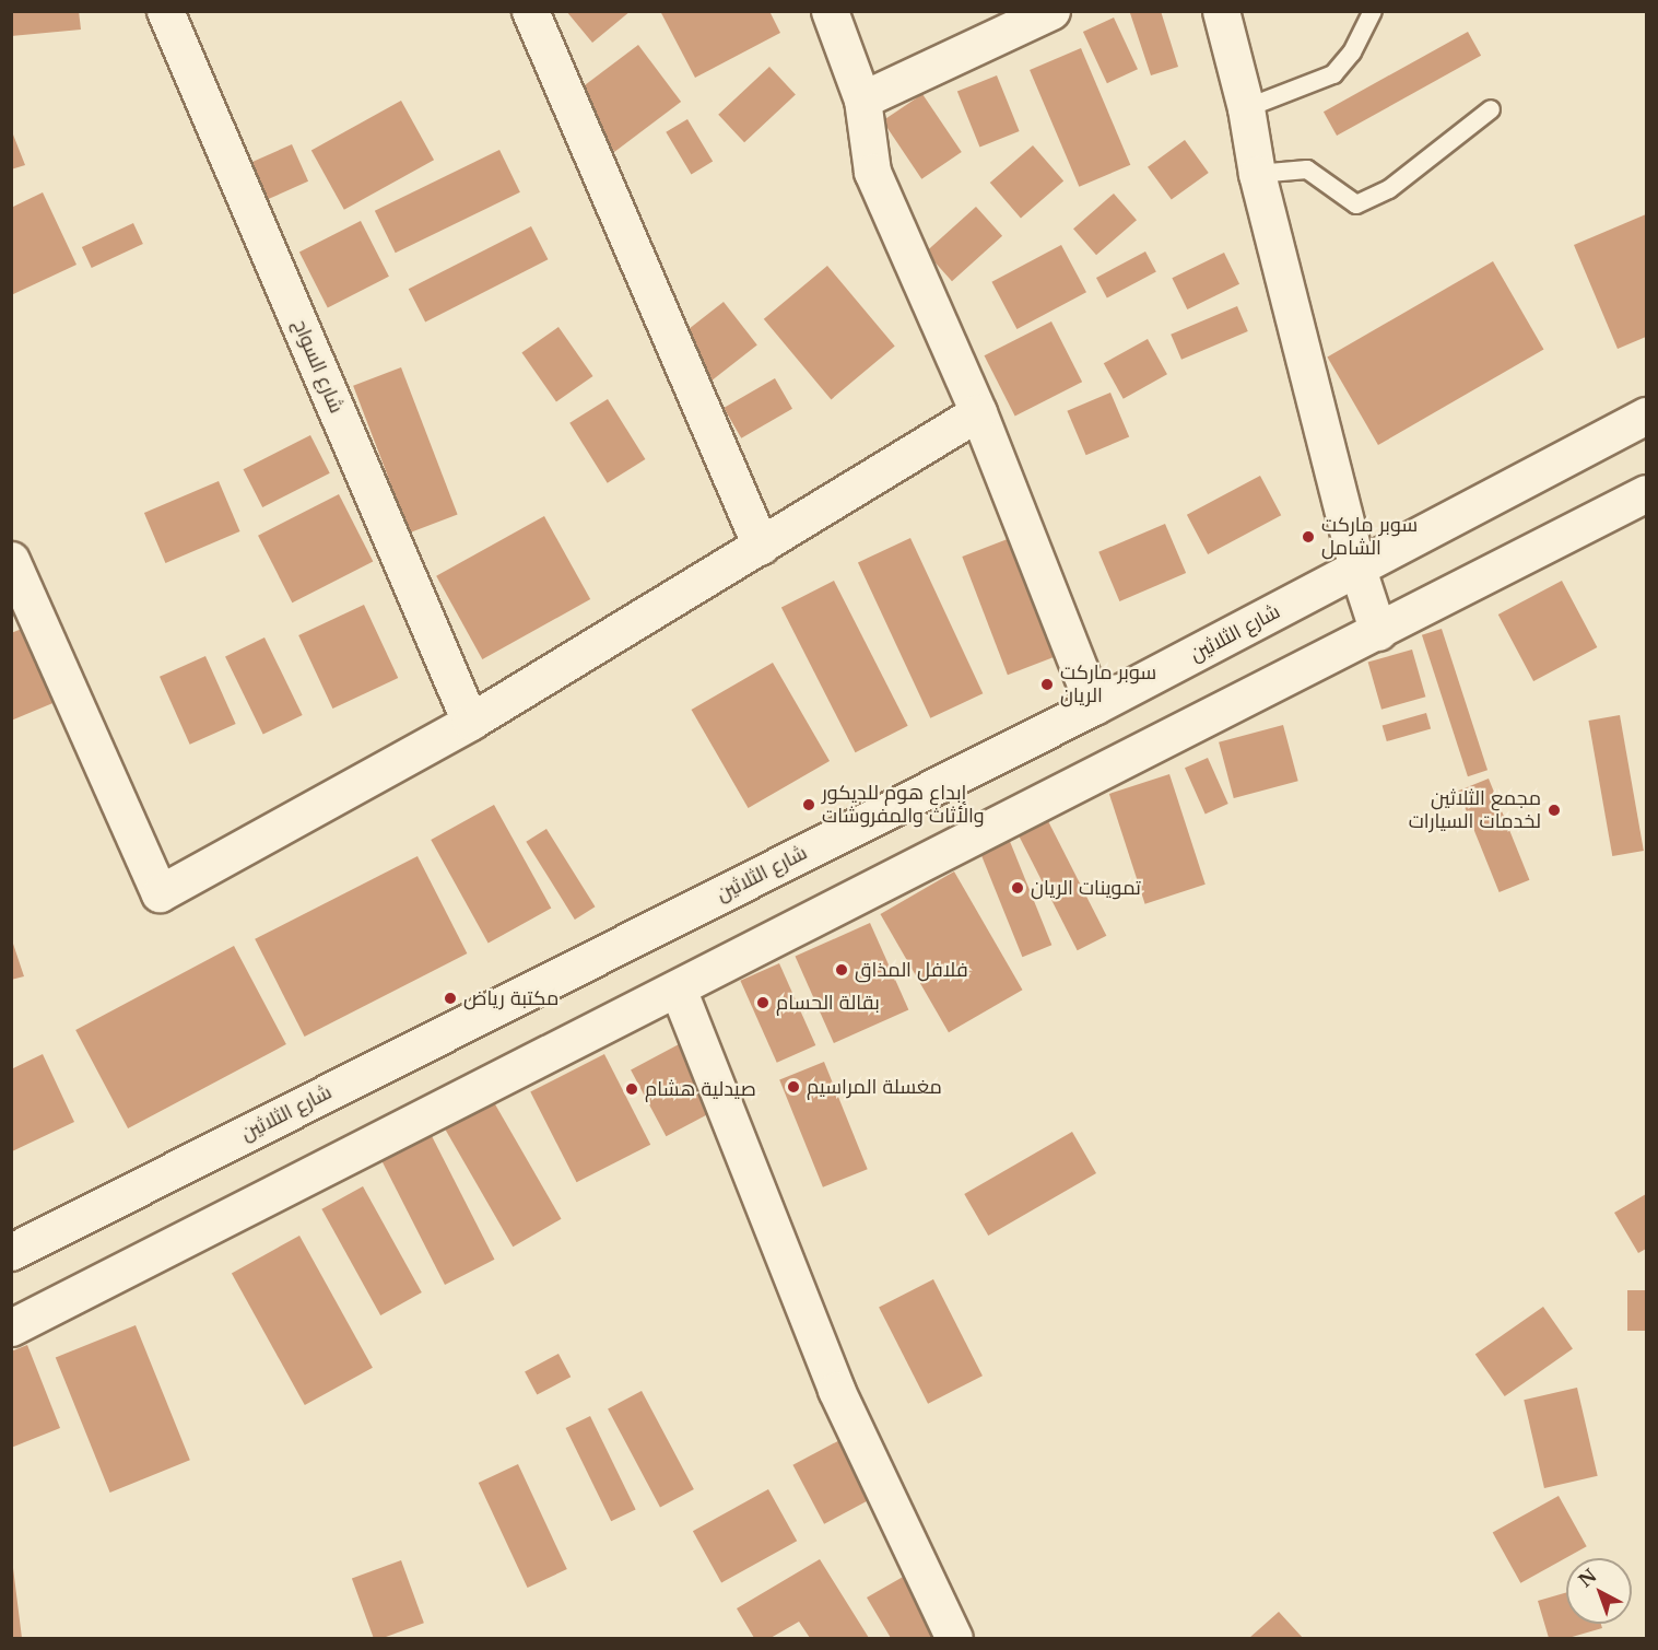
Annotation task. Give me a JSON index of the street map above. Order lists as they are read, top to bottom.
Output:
{
  "streets": {
    "street": ["شارع السواح", "شارع الثلاثين"]
  },
  "places": [
    "سوبر ماركت الشامل",
    "سوبر ماركت الريان",
    "إبداع هوم للديكور والأثاث والمفروشات",
    "مجمع الثلاثين لخدمات السيارات",
    "تموينات الريان",
    "فلافل المذاق",
    "مكتبة رياض",
    "بقالة الحسام",
    "مغسلة المراسيم",
    "صيدلية هشام"
  ],
  "north": "top left"
}
